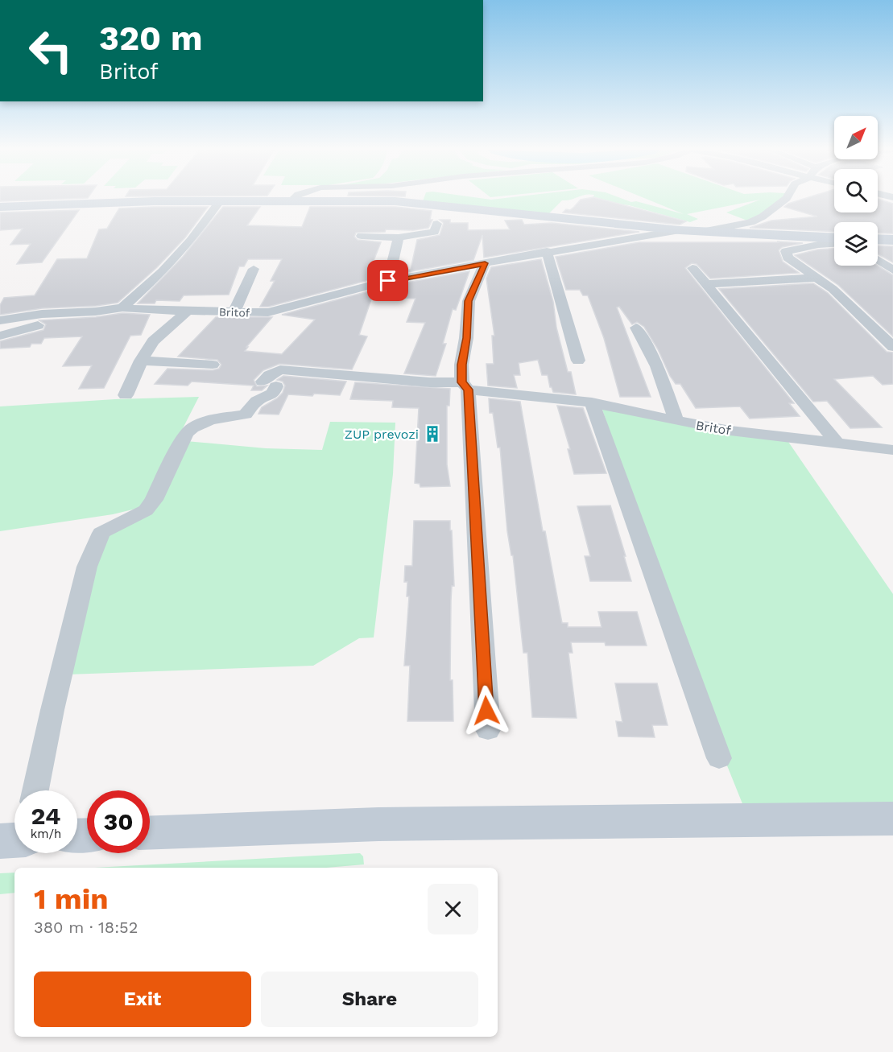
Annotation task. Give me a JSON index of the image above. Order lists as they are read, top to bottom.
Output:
{
  "streets": {
    "street": ["Britof"]
  },
  "places": {
    "building": ["ZUP prevozi"]
  },
  "north": "top right",
  "page": {
    "turn": ["320 m", "Britof"],
    "speed": "24 km/h",
    "limit": "30",
    "heading": ["1 min", "380 m · 18:52"],
    "buttons": ["Exit", "Share"]
  }
}
